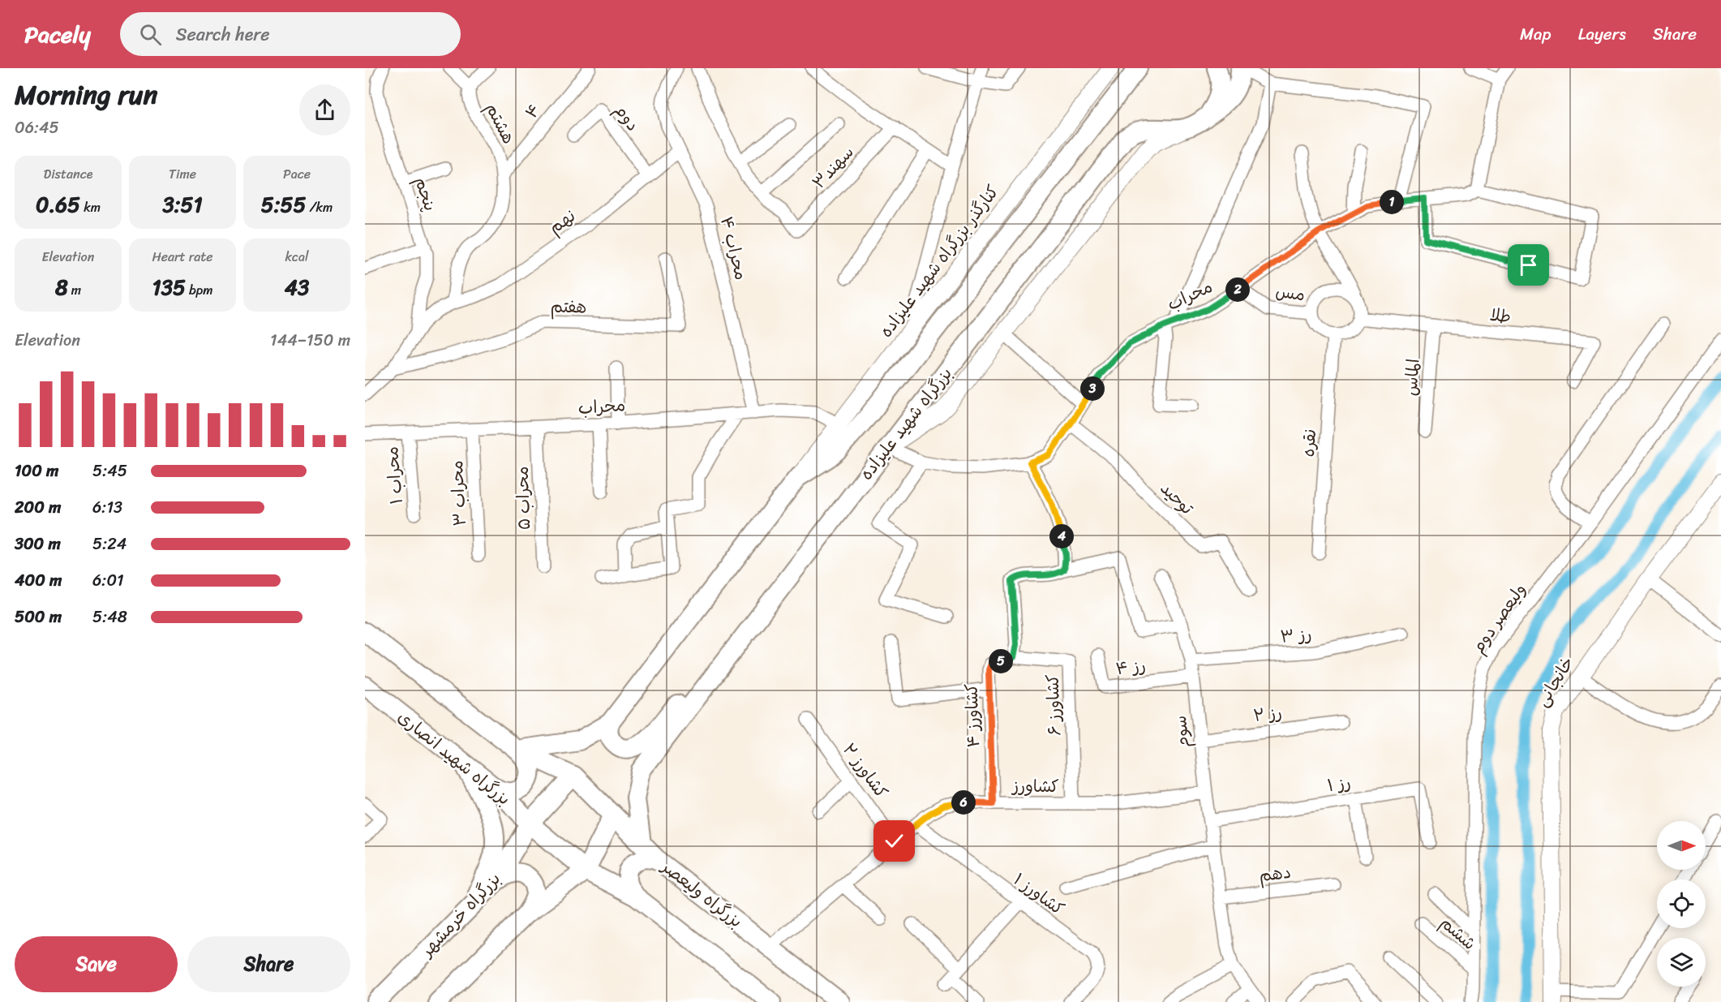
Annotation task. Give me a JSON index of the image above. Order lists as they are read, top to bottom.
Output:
{
  "streets": {
    "highway": [
      "بزرگراه شهید علیزاده",
      "بزرگراه شهید انصاری",
      "بزرگراه ولیعصر",
      "بزرگراه خرمشهر"
    ],
    "main road": ["کنارگذر بزرگراه شهید علیزاده", "خانجانی"],
    "street": [
      "۴",
      "دوم",
      "هشتم",
      "سهند۳",
      "پنجم",
      "نهم",
      "محراب ۴",
      "مس",
      "محراب",
      "هفتم",
      "طلا",
      "الماس",
      "نقره",
      "محراب ۱",
      "محراب ۳",
      "محراب ۵",
      "توحید",
      "ولیعصر دوم",
      "رز ۳",
      "رز ۴",
      "کشاورز ۶",
      "رز ۲",
      "کشاورز ۴",
      "سوم",
      "کشاورز ۲",
      "رز ۱",
      "کشاورز",
      "دهم",
      "کشاورز ۱",
      "ششم"
    ]
  },
  "crossings": [
    ["۴", "هشتم"],
    ["دوم", "نهم"],
    ["هشتم", "نهم"],
    ["پنجم", "نهم"],
    ["نهم", "محراب ۴"],
    ["نهم", "هفتم"],
    ["محراب ۴", "محراب"],
    ["کنارگذر بزرگراه شهید علیزاده", "محراب"],
    ["کنارگذر بزرگراه شهید علیزاده", "بزرگراه شهید علیزاده"],
    ["مس", "محراب"],
    ["مس", "طلا"],
    ["مس", "نقره"],
    ["محراب", "بزرگراه شهید علیزاده"],
    ["محراب", "محراب ۱"],
    ["محراب", "محراب ۳"],
    ["محراب", "محراب ۵"],
    ["محراب", "توحید"],
    ["طلا", "الماس"],
    ["طلا", "نقره"],
    ["بزرگراه شهید علیزاده", "بزرگراه ولیعصر"],
    ["ولیعصر دوم", "ششم"],
    ["رز ۳", "سوم"],
    ["رز ۴", "سوم"],
    ["کشاورز ۶", "کشاورز ۴"],
    ["کشاورز ۶", "کشاورز"],
    ["رز ۲", "سوم"],
    ["کشاورز ۴", "کشاورز"],
    ["سوم", "رز ۱"],
    ["سوم", "کشاورز"],
    ["سوم", "دهم"],
    ["بزرگراه شهید انصاری", "بزرگراه خرمشهر"],
    ["کشاورز ۲", "کشاورز"],
    ["کشاورز", "بزرگراه ولیعصر"],
    ["کشاورز", "کشاورز ۱"],
    ["بزرگراه ولیعصر", "بزرگراه خرمشهر"]
  ],
  "north": "right",
  "page": {
    "header": "Pacely",
    "search": "Search here",
    "nav": ["Map", "Layers", "Share"],
    "heading": ["Morning run", "06:45"],
    "stats": [
      ["Distance", "0.65 km"],
      ["Time", "3:51"],
      ["Pace", "5:55 /km"],
      ["Elevation", "8 m"],
      ["Heart rate", "135 bpm"],
      ["kcal", "43"]
    ],
    "pins": [
      "1",
      "2",
      "3",
      "4",
      "5",
      "6"
    ],
    "chart": ["Elevation", "144–150 m"],
    "list": [
      {
        "name": "100 m",
        "note": "5:45"
      },
      {
        "name": "200 m",
        "note": "6:13"
      },
      {
        "name": "300 m",
        "note": "5:24"
      },
      {
        "name": "400 m",
        "note": "6:01"
      },
      {
        "name": "500 m",
        "note": "5:48"
      }
    ],
    "buttons": ["Save", "Share"]
  }
}
